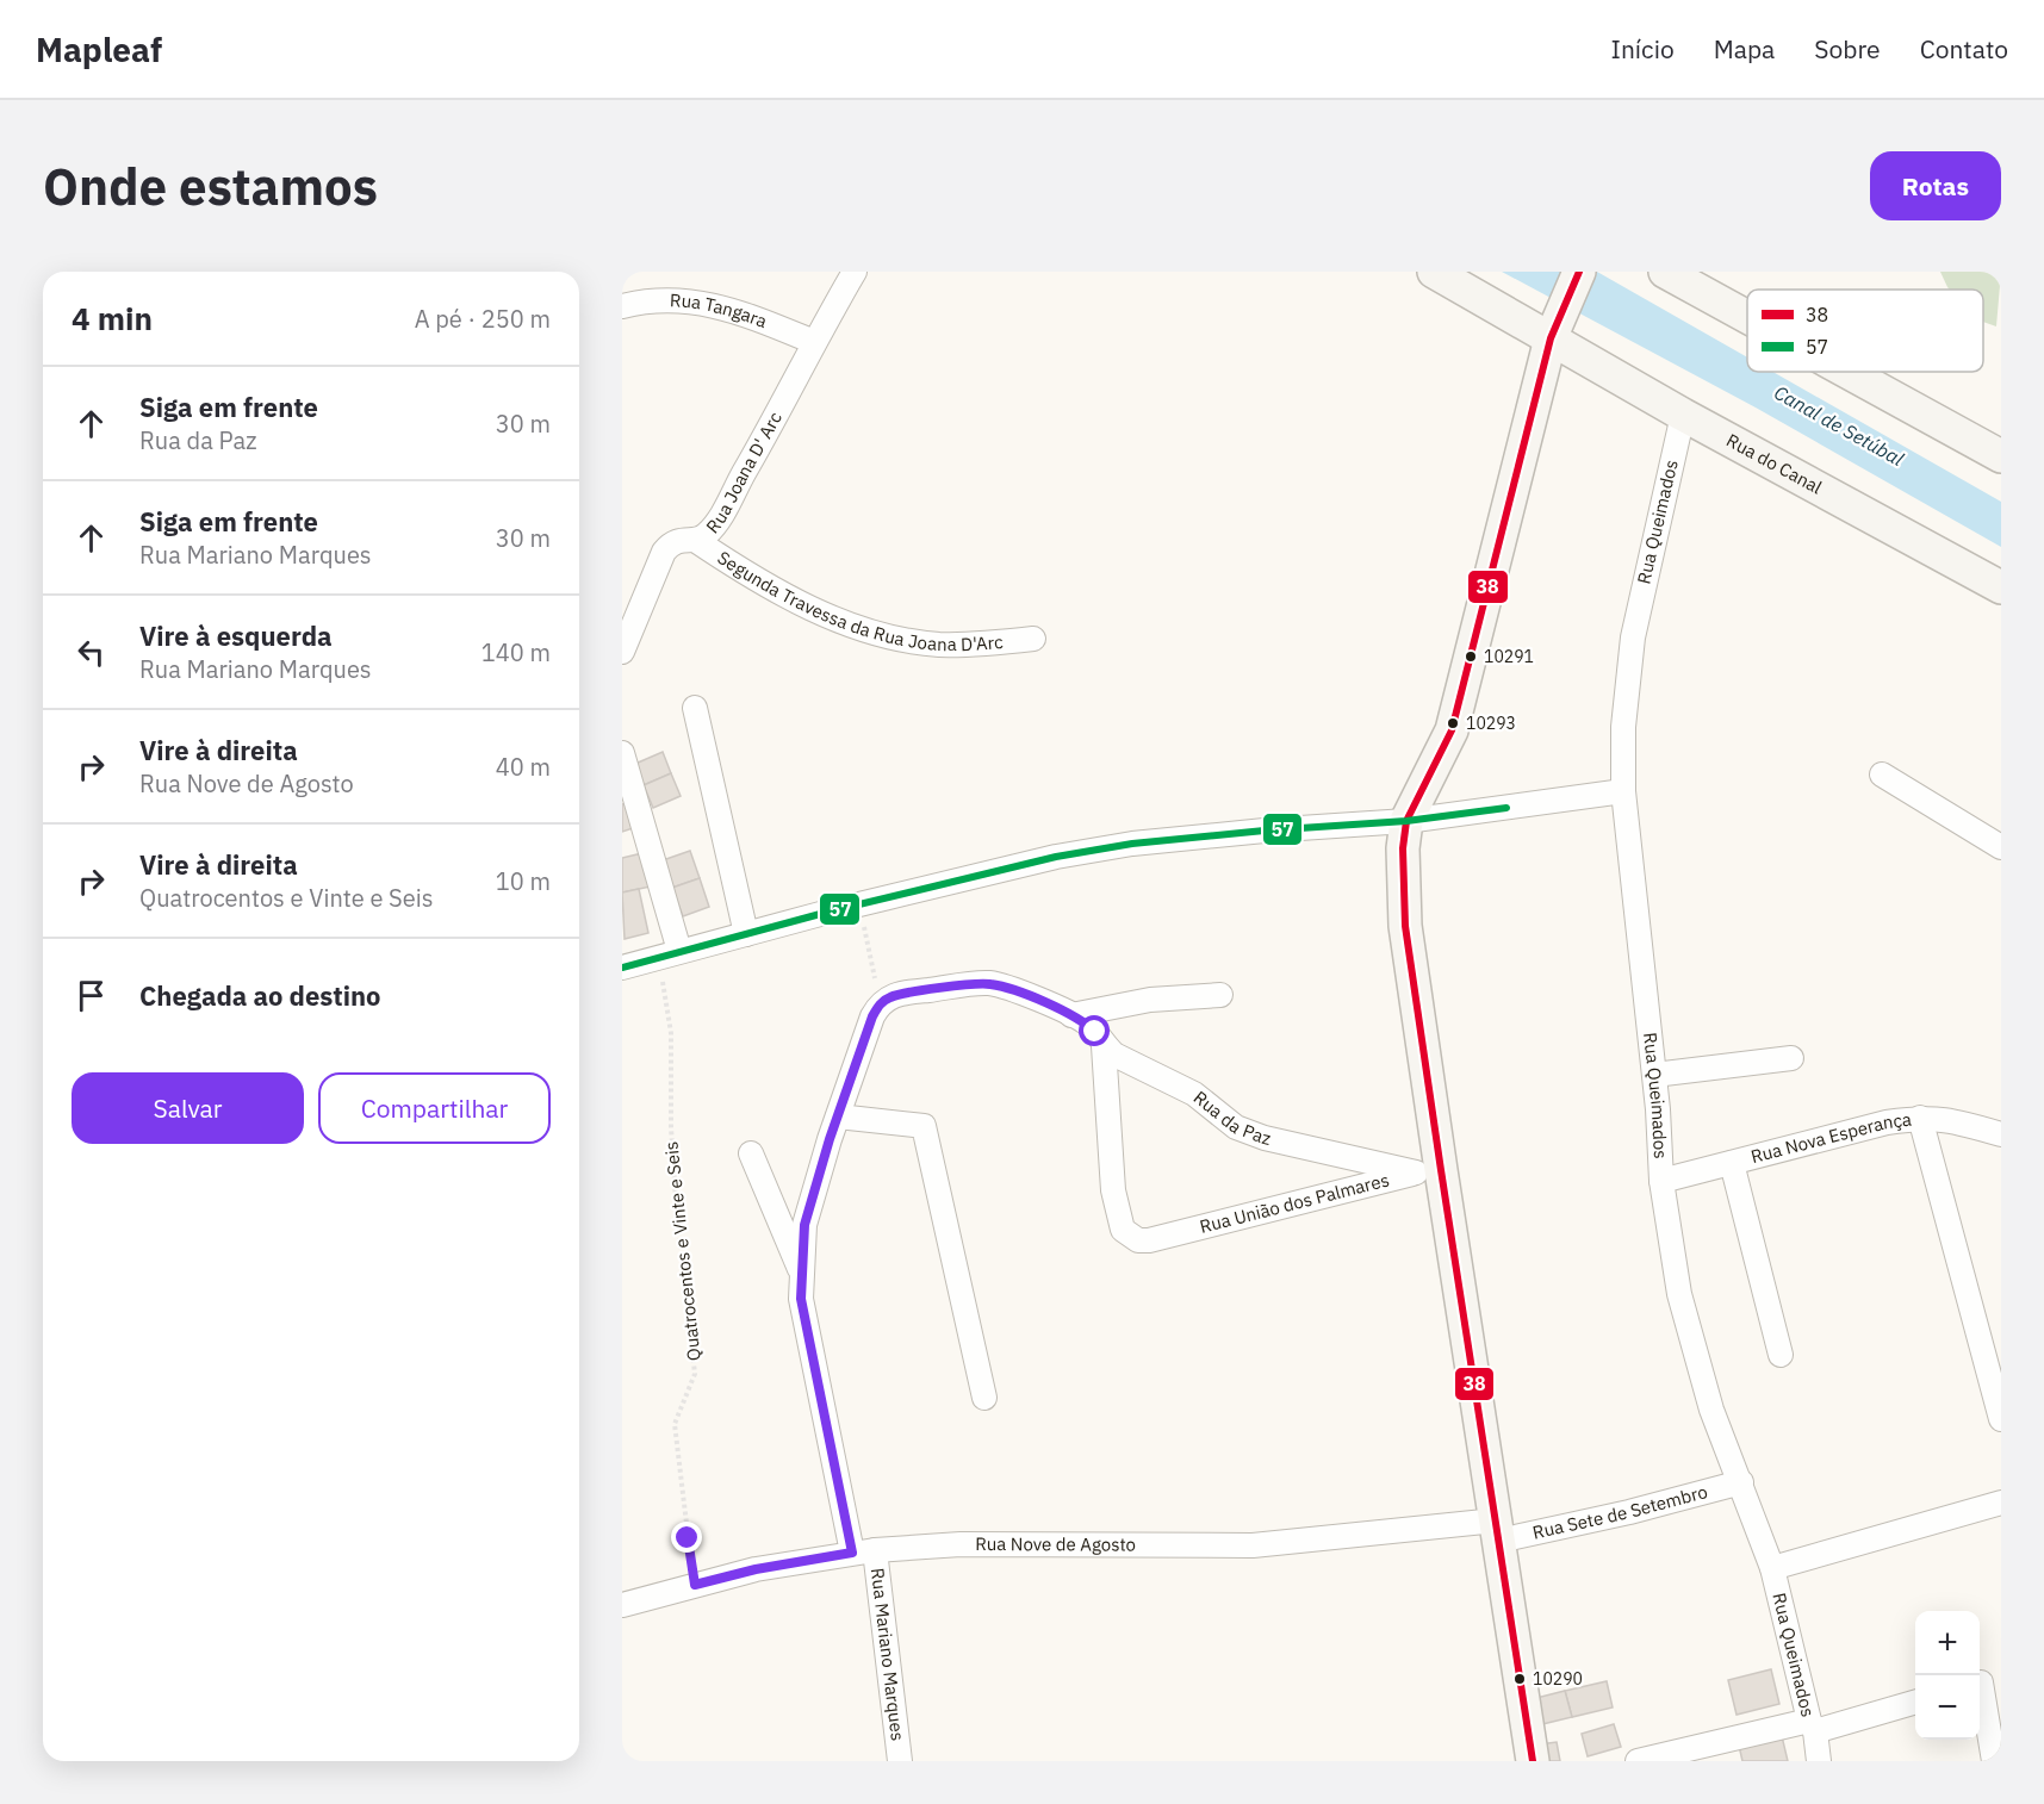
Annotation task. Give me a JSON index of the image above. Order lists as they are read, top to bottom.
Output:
{
  "streets": {
    "street": [
      "Rua Tangara",
      "Rua do Canal",
      "Rua Joana D' Arc",
      "Rua Queimados",
      "Segunda Travessa da Rua Joana D'Arc",
      "Rua da Paz",
      "Rua Nova Esperança",
      "Rua União dos Palmares",
      "Rua Sete de Setembro",
      "Rua Nove de Agosto",
      "Rua Mariano Marques"
    ],
    "path": ["Quatrocentos e Vinte e Seis"]
  },
  "crossings": [
    ["Rua Tangara", "Rua Joana D' Arc"],
    ["Rua do Canal", "Rua Queimados"],
    ["Rua Joana D' Arc", "Segunda Travessa da Rua Joana D'Arc"],
    ["Rua Queimados", "Rua Nova Esperança"],
    ["Rua Queimados", "Rua Sete de Setembro"],
    ["Rua da Paz", "Rua União dos Palmares"],
    ["Rua da Paz", "Rua Mariano Marques"],
    ["Quatrocentos e Vinte e Seis", "Rua Nove de Agosto"],
    ["Rua Sete de Setembro", "Rua Nove de Agosto"],
    ["Rua Nove de Agosto", "Rua Mariano Marques"]
  ],
  "water": ["Canal de Setúbal"],
  "places": ["10291", "10293", "10290"],
  "lines": ["transit line 38", "transit line 57"],
  "legend": ["38", "57"],
  "page": {
    "header": "Mapleaf",
    "nav": [
      "Início",
      "Mapa",
      "Sobre",
      "Contato"
    ],
    "buttons": [
      "Rotas",
      ["Salvar", "Compartilhar"]
    ],
    "title": "Onde estamos",
    "heading": ["4 min", "A pé · 250 m"],
    "list": [
      ["Siga em frente", "Rua da Paz", "30 m"],
      ["Siga em frente", "Rua Mariano Marques", "30 m"],
      ["Vire à esquerda", "Rua Mariano Marques", "140 m"],
      ["Vire à direita", "Rua Nove de Agosto", "40 m"],
      ["Vire à direita", "Quatrocentos e Vinte e Seis", "10 m"],
      "Chegada ao destino"
    ],
    "map_buttons": ["+", "−"]
  }
}
